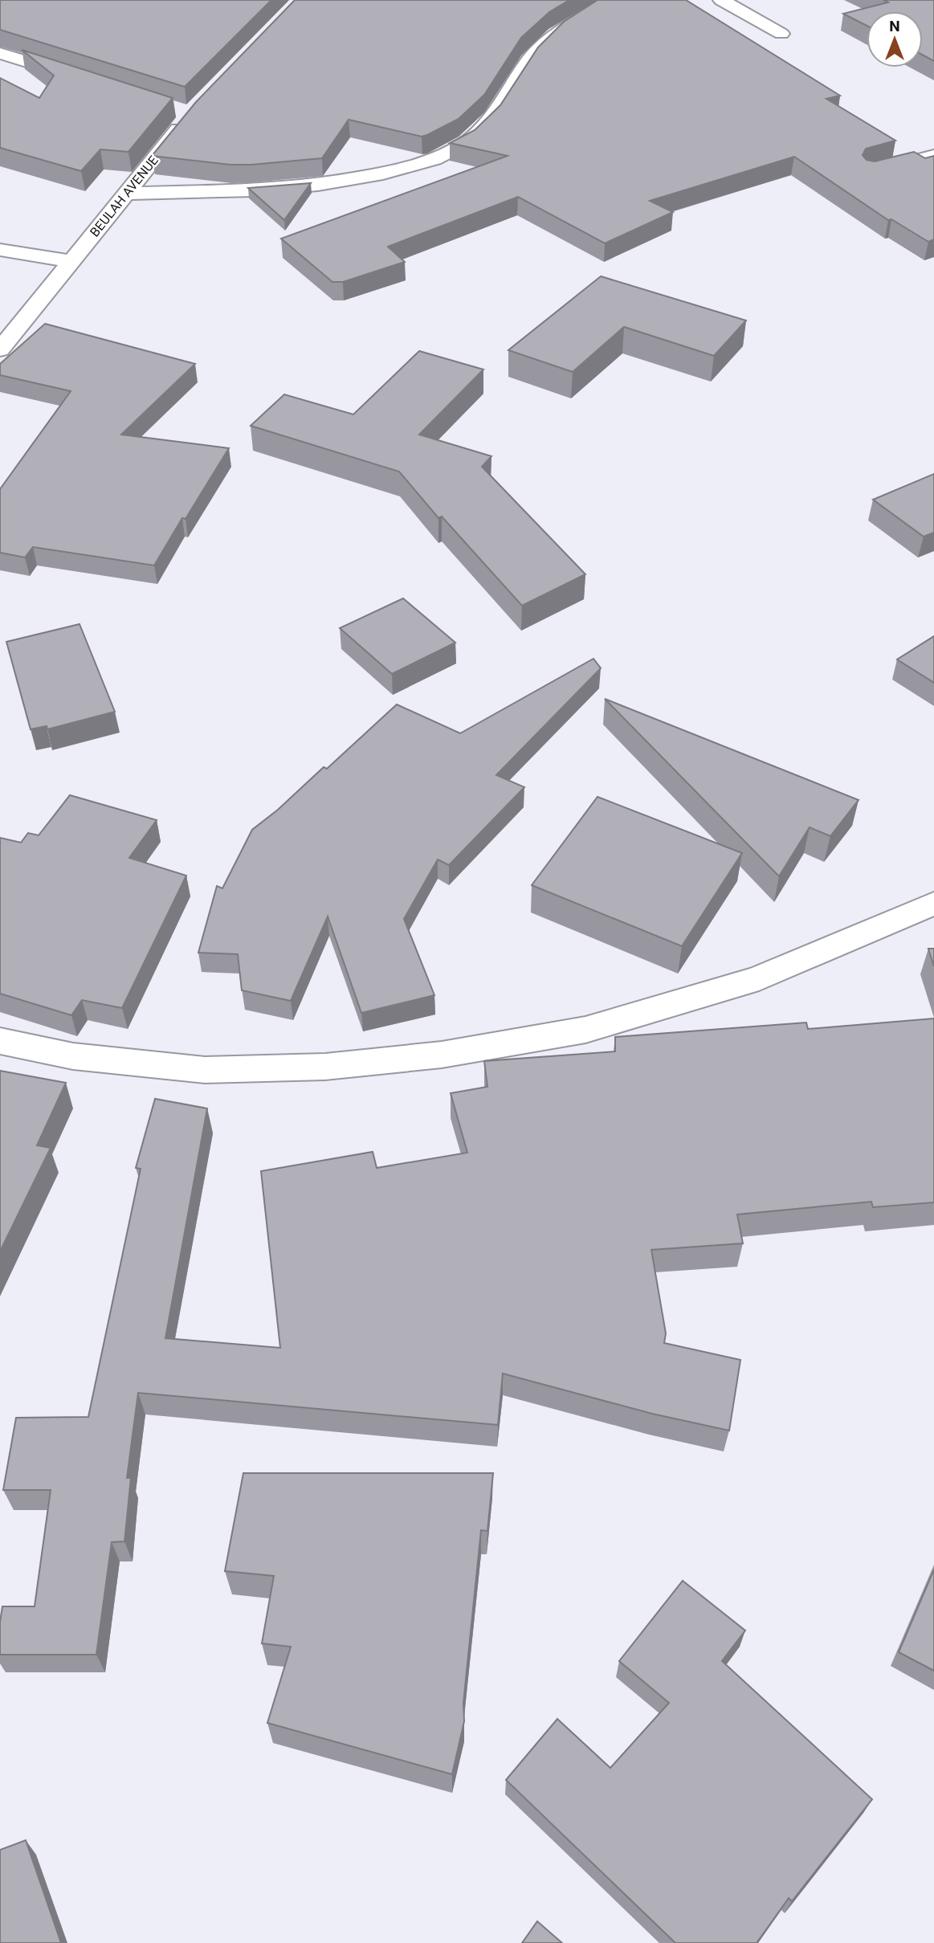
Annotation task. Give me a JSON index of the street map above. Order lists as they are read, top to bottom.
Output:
{
  "streets": {
    "street": ["BEULAH AVENUE"]
  },
  "north": "top"
}
